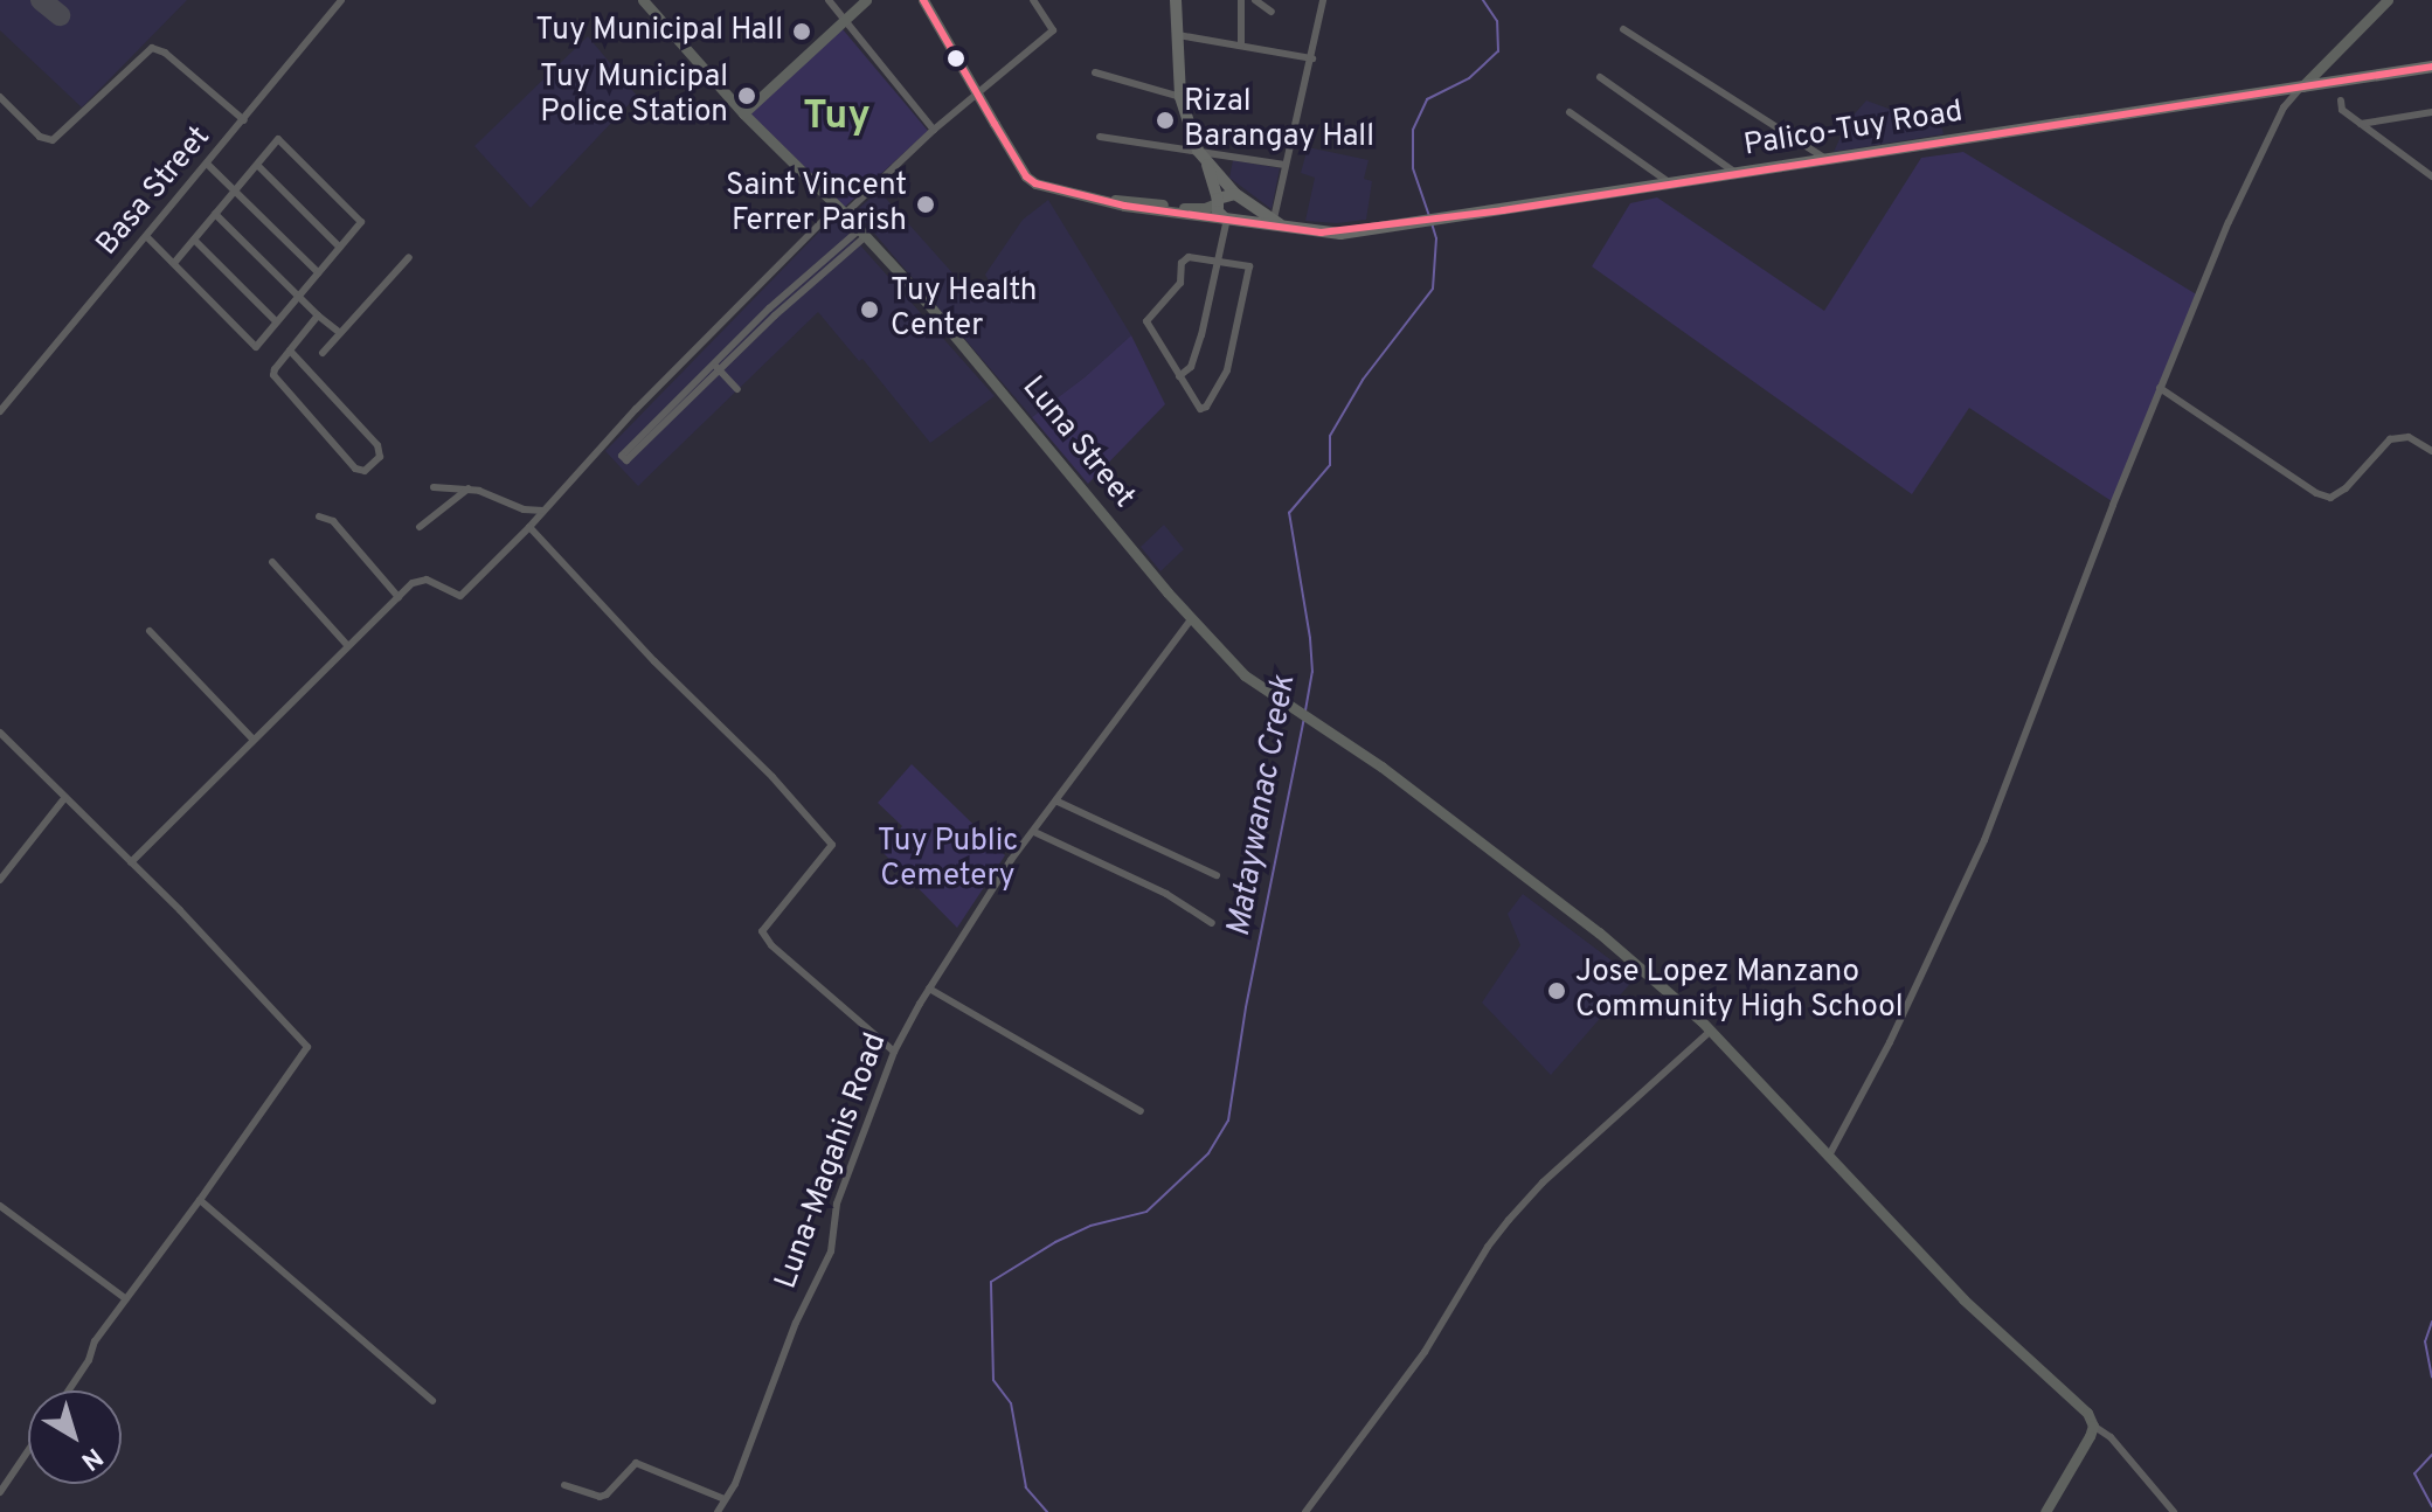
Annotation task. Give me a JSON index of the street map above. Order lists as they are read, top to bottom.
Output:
{
  "streets": {
    "main road": ["Palico-Tuy Road"],
    "street": ["Basa Street", "Luna Street", "Luna-Magahis Road"]
  },
  "crossings": [
    ["Luna Street", "Luna-Magahis Road"]
  ],
  "districts": ["Tuy"],
  "water": ["Mataywanac Creek"],
  "parks": ["Tuy Public Cemetery"],
  "places": [
    "Tuy Municipal Hall",
    "Tuy Municipal Police Station",
    "Rizal Barangay Hall",
    "Saint Vincent Ferrer Parish",
    "Tuy Health Center",
    "Jose Lopez Manzano Community High School"
  ],
  "north": "bottom right"
}
